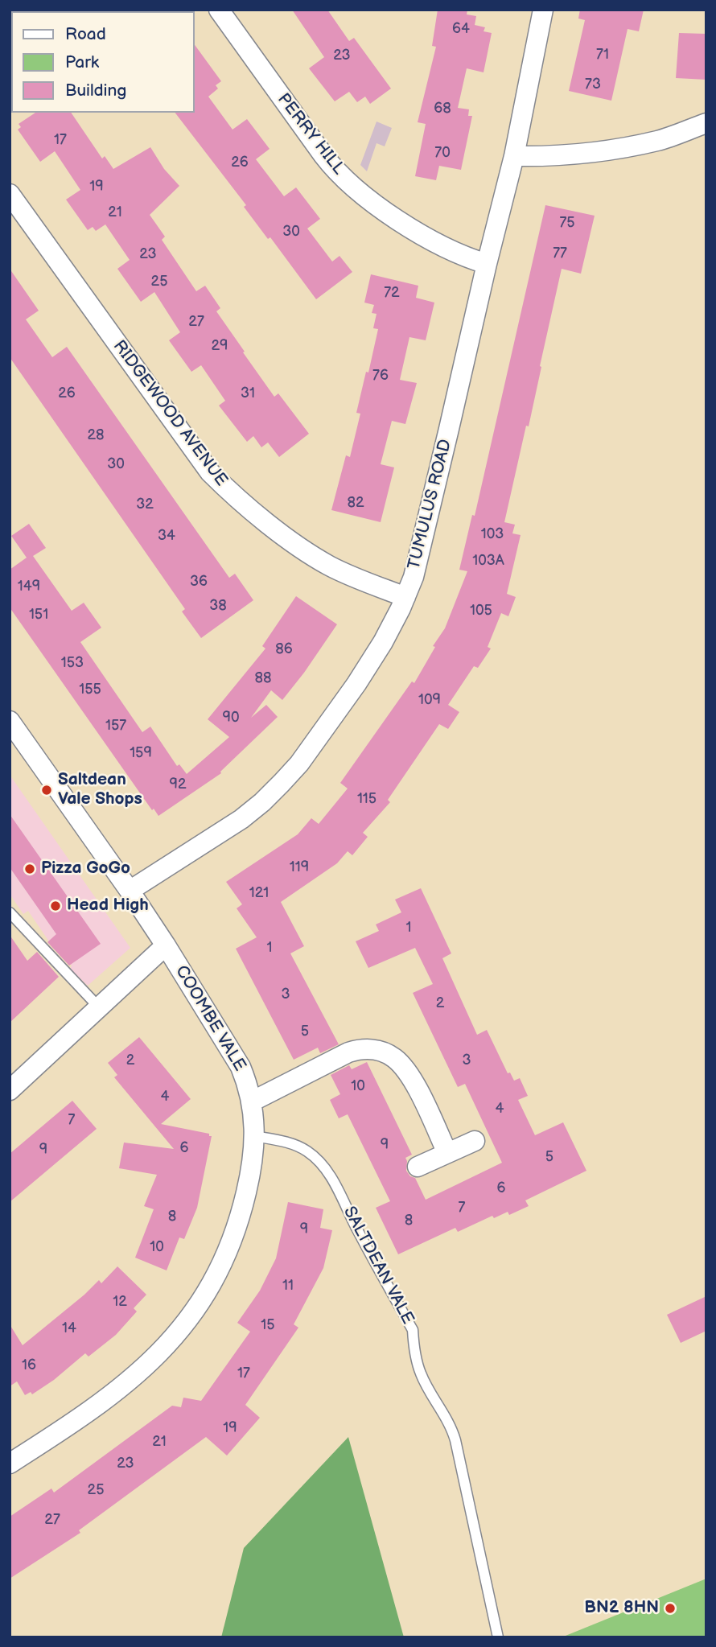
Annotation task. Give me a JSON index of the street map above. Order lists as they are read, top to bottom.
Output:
{
  "streets": {
    "street": [
      "PERRY HILL",
      "RIDGEWOOD AVENUE",
      "TUMULUS ROAD",
      "COOMBE VALE"
    ],
    "lane": ["SALTDEAN VALE"]
  },
  "crossings": [
    ["PERRY HILL", "TUMULUS ROAD"],
    ["RIDGEWOOD AVENUE", "TUMULUS ROAD"],
    ["TUMULUS ROAD", "COOMBE VALE"],
    ["COOMBE VALE", "SALTDEAN VALE"]
  ],
  "places": [
    "Saltdean Vale Shops",
    "Pizza GoGo",
    "Head High",
    "BN2 8HN"
  ],
  "house_numbers": [
    "64",
    "71",
    "23",
    "73",
    "68",
    "17",
    "70",
    "26",
    "19",
    "21",
    "75",
    "30",
    "77",
    "23",
    "25",
    "72",
    "27",
    "29",
    "76",
    "26",
    "31",
    "28",
    "30",
    "82",
    "32",
    "103",
    "34",
    "103A",
    "36",
    "149",
    "38",
    "105",
    "151",
    "86",
    "153",
    "88",
    "155",
    "109",
    "90",
    "157",
    "159",
    "92",
    "115",
    "119",
    "121",
    "1",
    "1",
    "3",
    "2",
    "5",
    "2",
    "3",
    "10",
    "4",
    "4",
    "7",
    "9",
    "6",
    "9",
    "5",
    "6",
    "7",
    "8",
    "8",
    "9",
    "10",
    "11",
    "12",
    "15",
    "14",
    "16",
    "17",
    "19",
    "21",
    "23",
    "25",
    "27"
  ],
  "legend": ["Road", "Park", "Building"]
}
